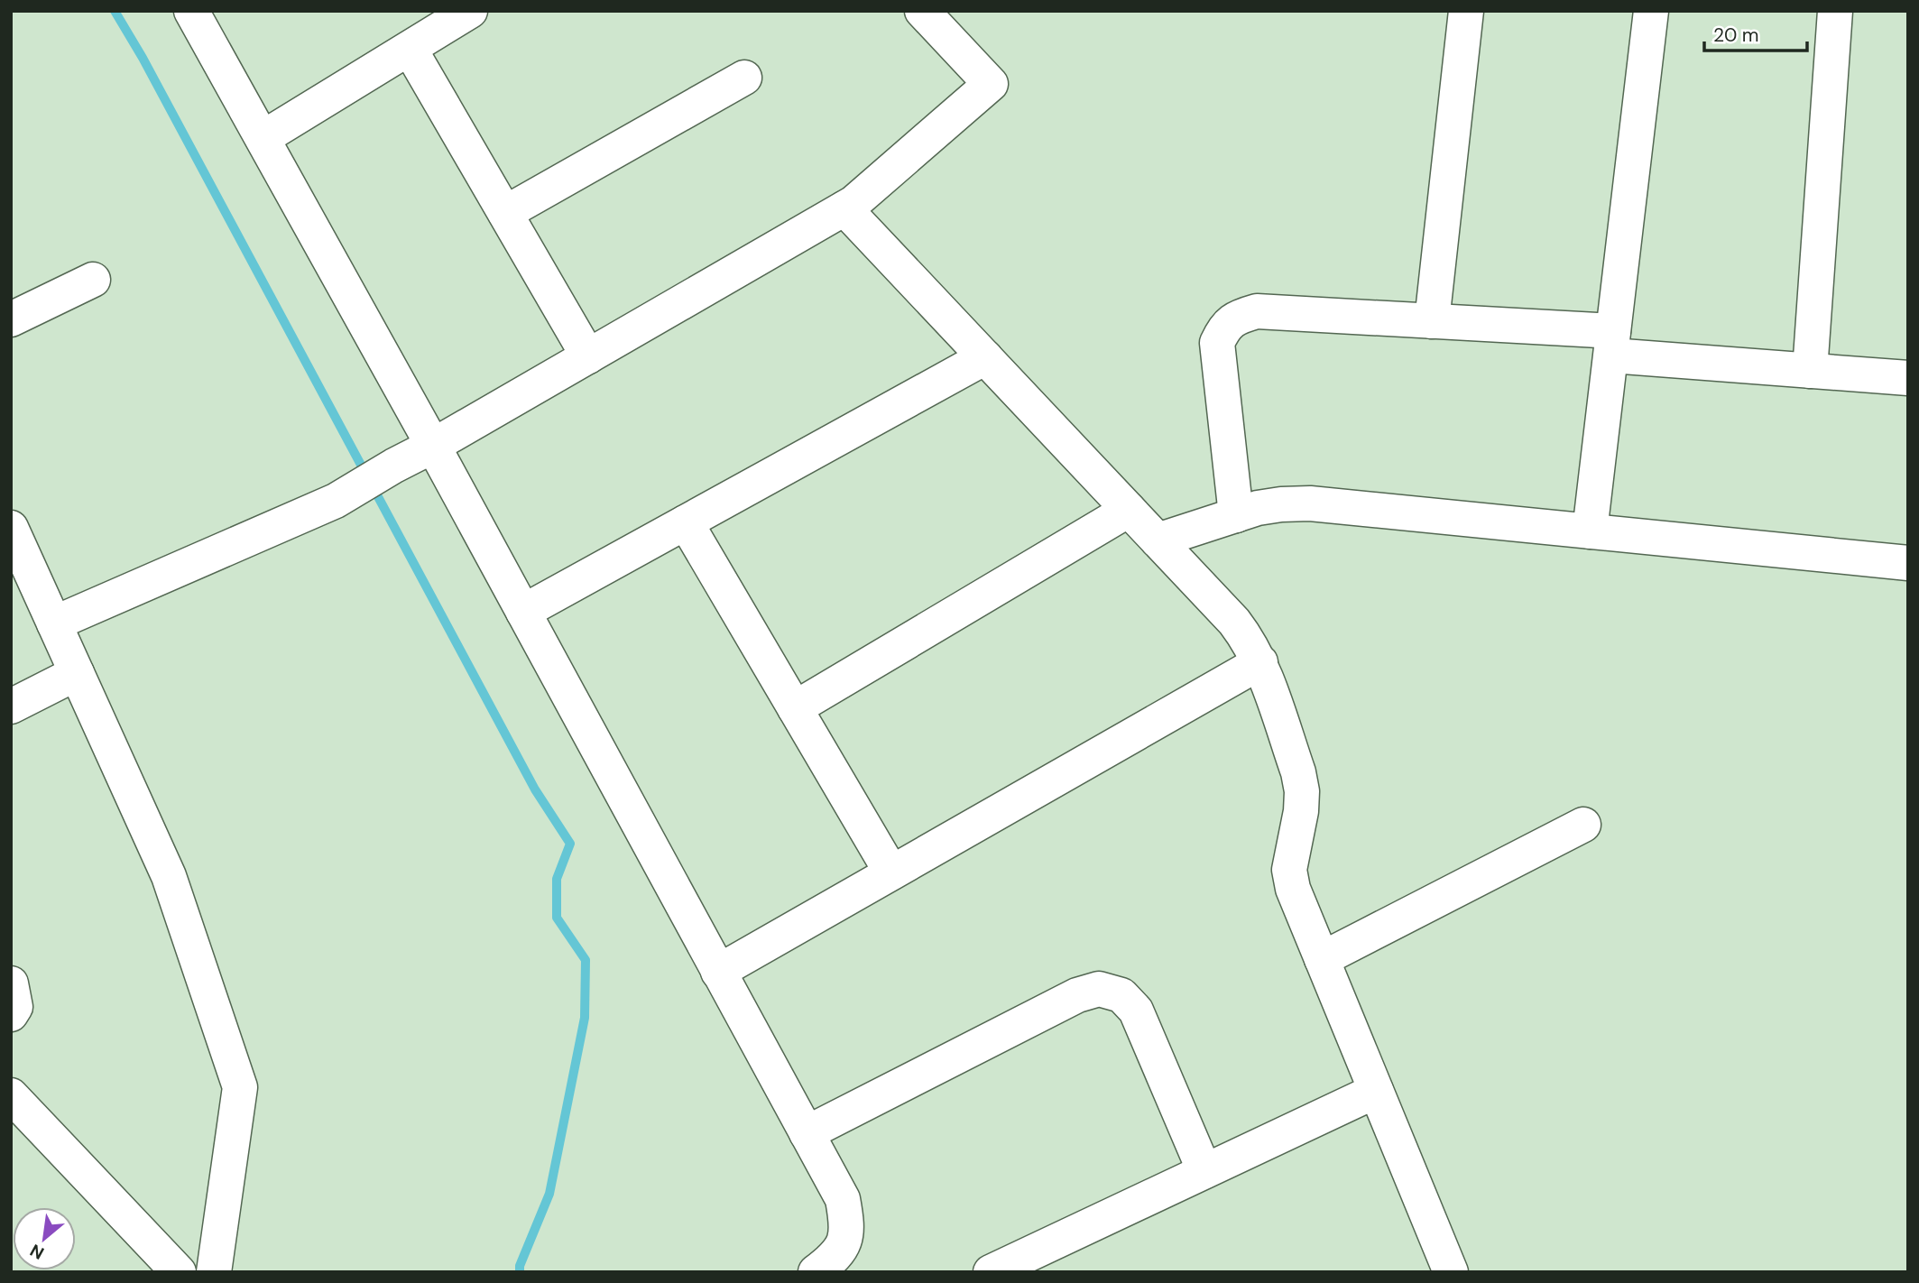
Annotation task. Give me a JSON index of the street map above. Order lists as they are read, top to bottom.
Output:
{
  "scale_bar": "20 m",
  "north": "bottom left"
}
